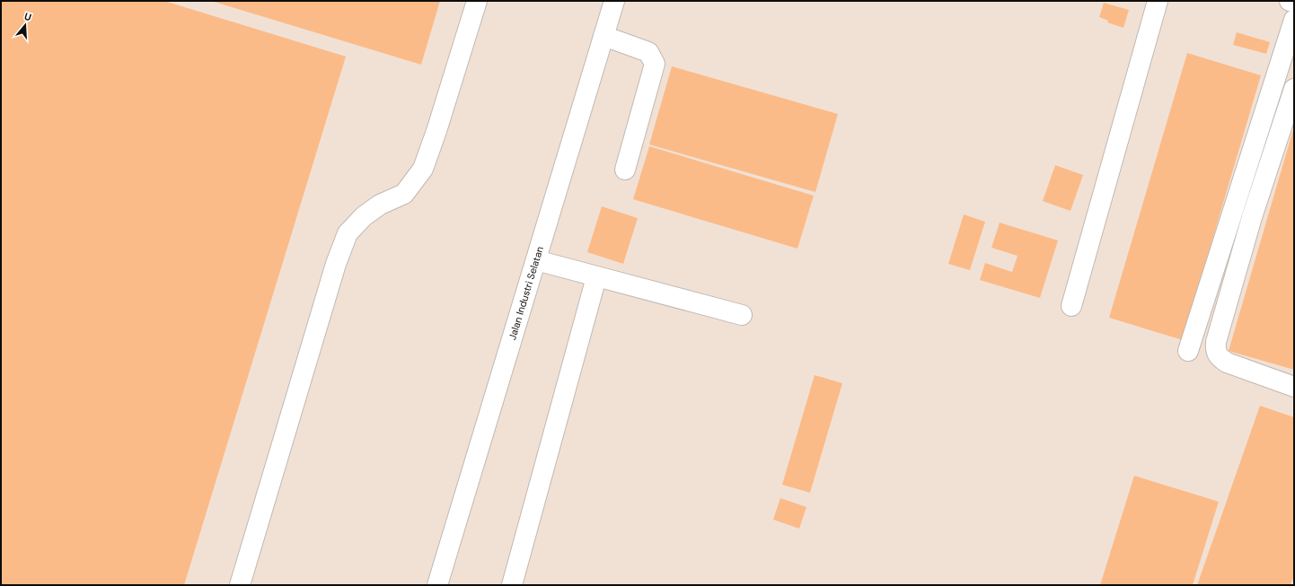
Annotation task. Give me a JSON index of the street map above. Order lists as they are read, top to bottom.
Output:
{
  "streets": {
    "street": ["Jalan Industri Selatan"]
  },
  "north": "top"
}
